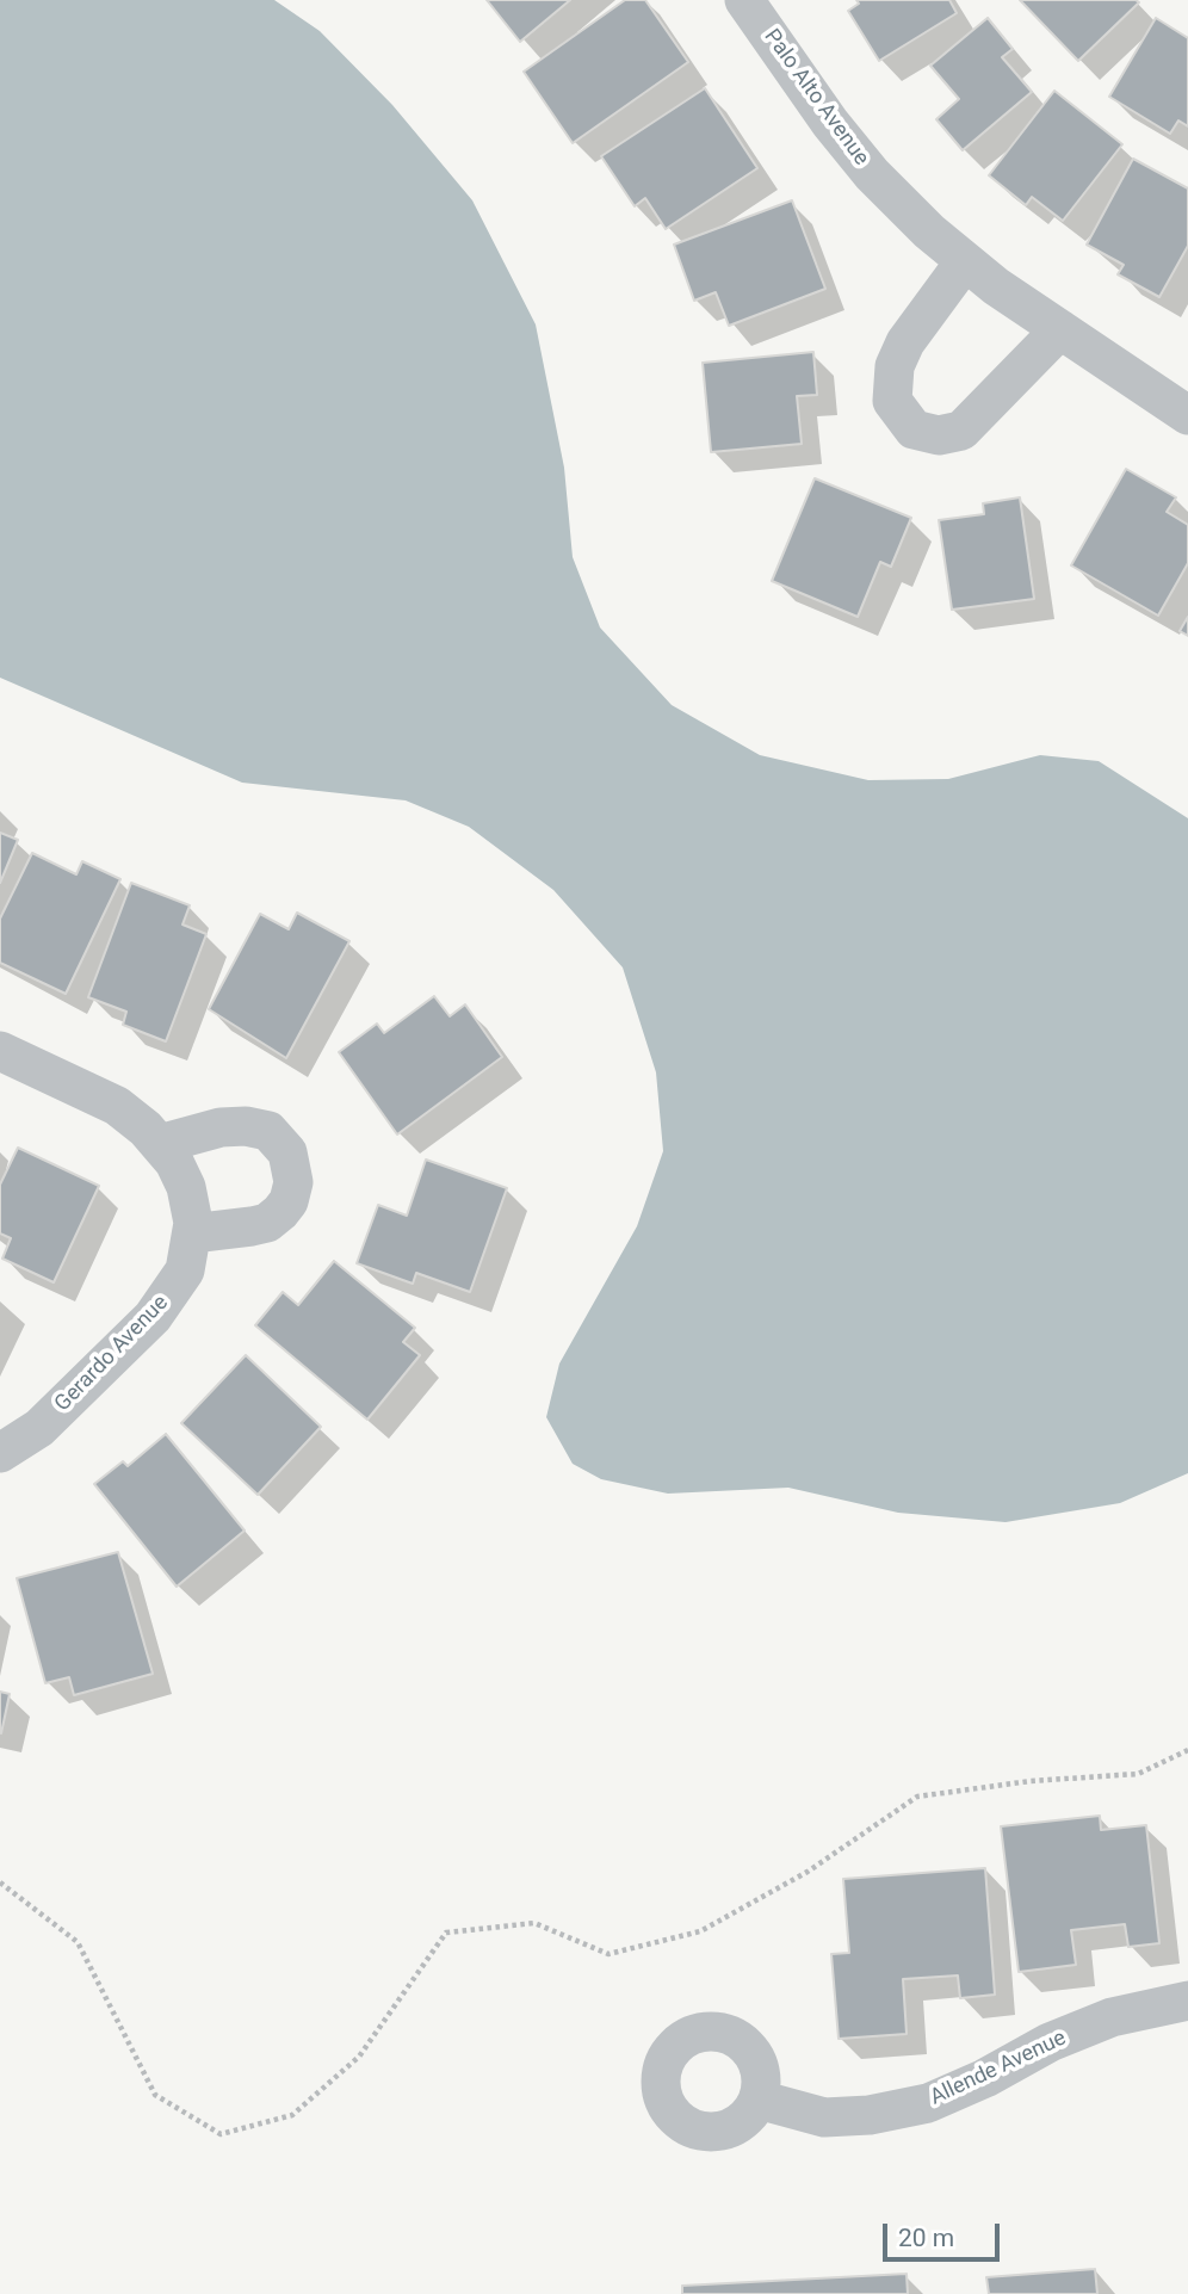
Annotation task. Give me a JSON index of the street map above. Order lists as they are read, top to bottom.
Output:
{
  "streets": {
    "street": ["Palo Alto Avenue", "Gerardo Avenue", "Allende Avenue"]
  },
  "scale_bar": "20 m"
}
